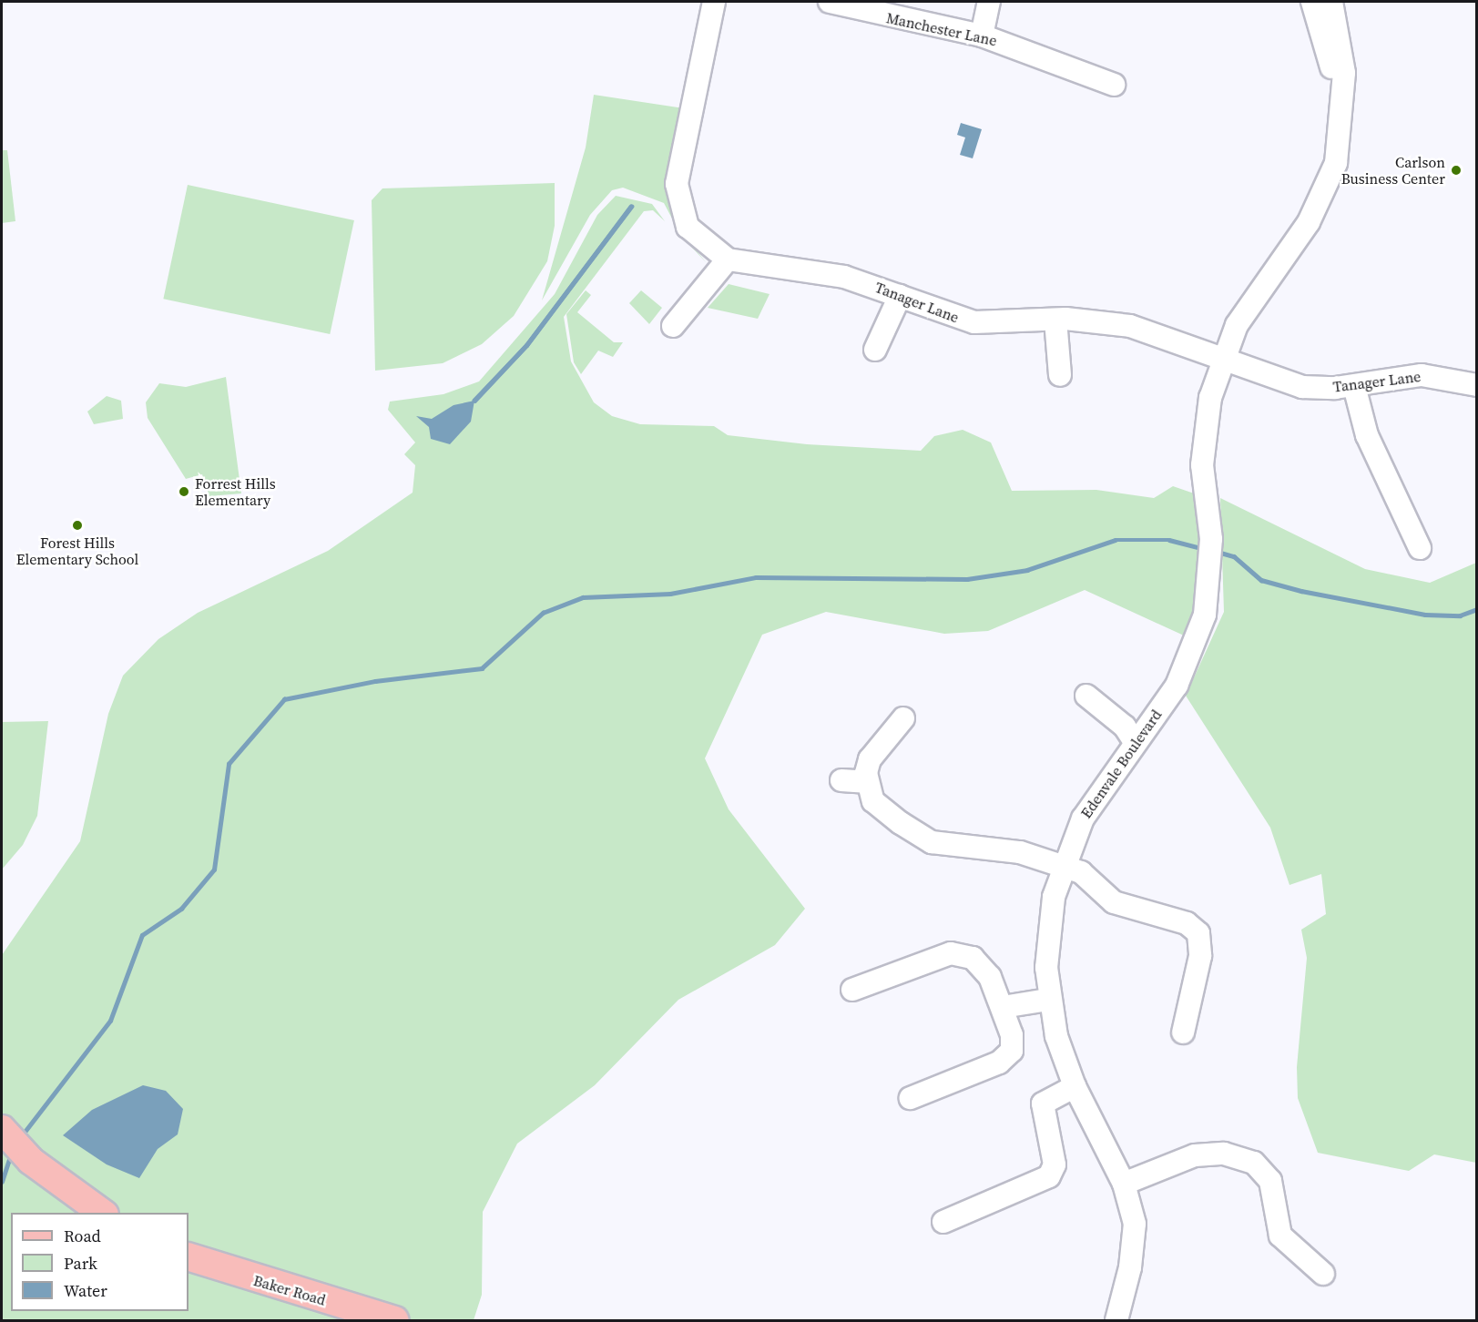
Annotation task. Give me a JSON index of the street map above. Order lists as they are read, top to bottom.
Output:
{
  "streets": {
    "main road": ["Baker Road"],
    "street": ["Manchester Lane", "Tanager Lane", "Edenvale Boulevard"]
  },
  "crossings": [
    ["Tanager Lane", "Edenvale Boulevard"]
  ],
  "places": ["Carlson Business Center", "Forrest Hills Elementary", "Forest Hills Elementary School"],
  "legend": ["Road", "Park", "Water"]
}
